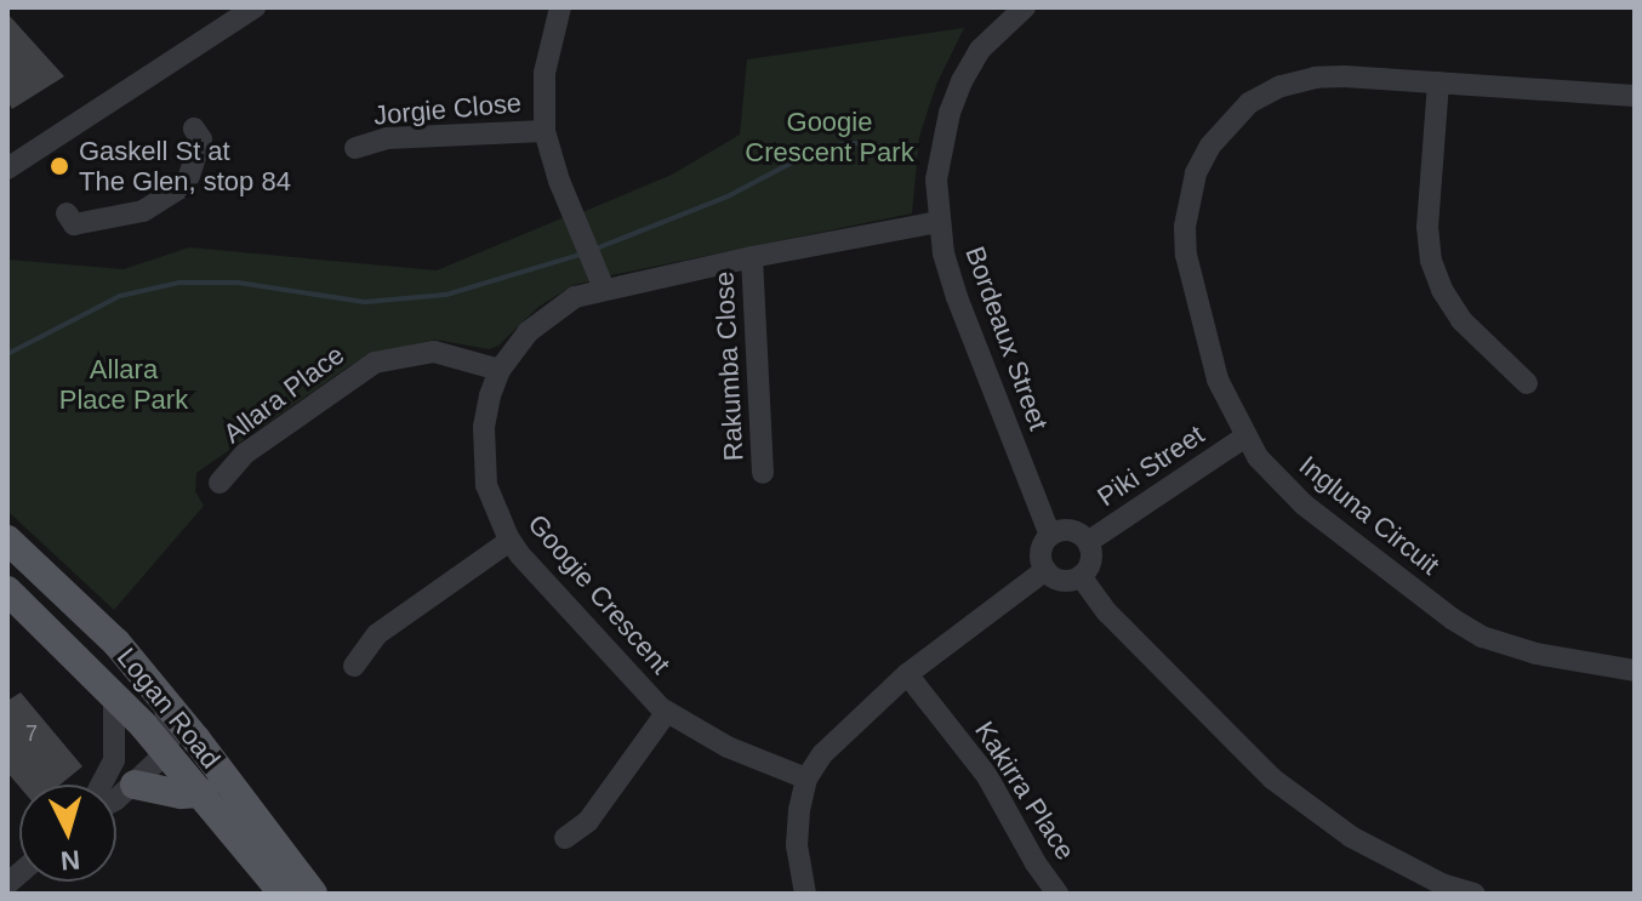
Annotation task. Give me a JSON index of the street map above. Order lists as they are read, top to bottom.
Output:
{
  "streets": {
    "main road": ["Logan Road"],
    "street": [
      "Jorgie Close",
      "Bordeaux Street",
      "Rakumba Close",
      "Allara Place",
      "Piki Street",
      "Ingluna Circuit",
      "Googie Crescent",
      "Kakirra Place"
    ]
  },
  "crossings": [
    ["Bordeaux Street", "Piki Street"],
    ["Bordeaux Street", "Googie Crescent"],
    ["Rakumba Close", "Googie Crescent"],
    ["Allara Place", "Googie Crescent"],
    ["Piki Street", "Ingluna Circuit"]
  ],
  "parks": ["Googie Crescent Park", "Allara Place Park"],
  "places": ["Gaskell St at The Glen, stop 84"],
  "house_numbers": ["7"],
  "north": "bottom"
}
